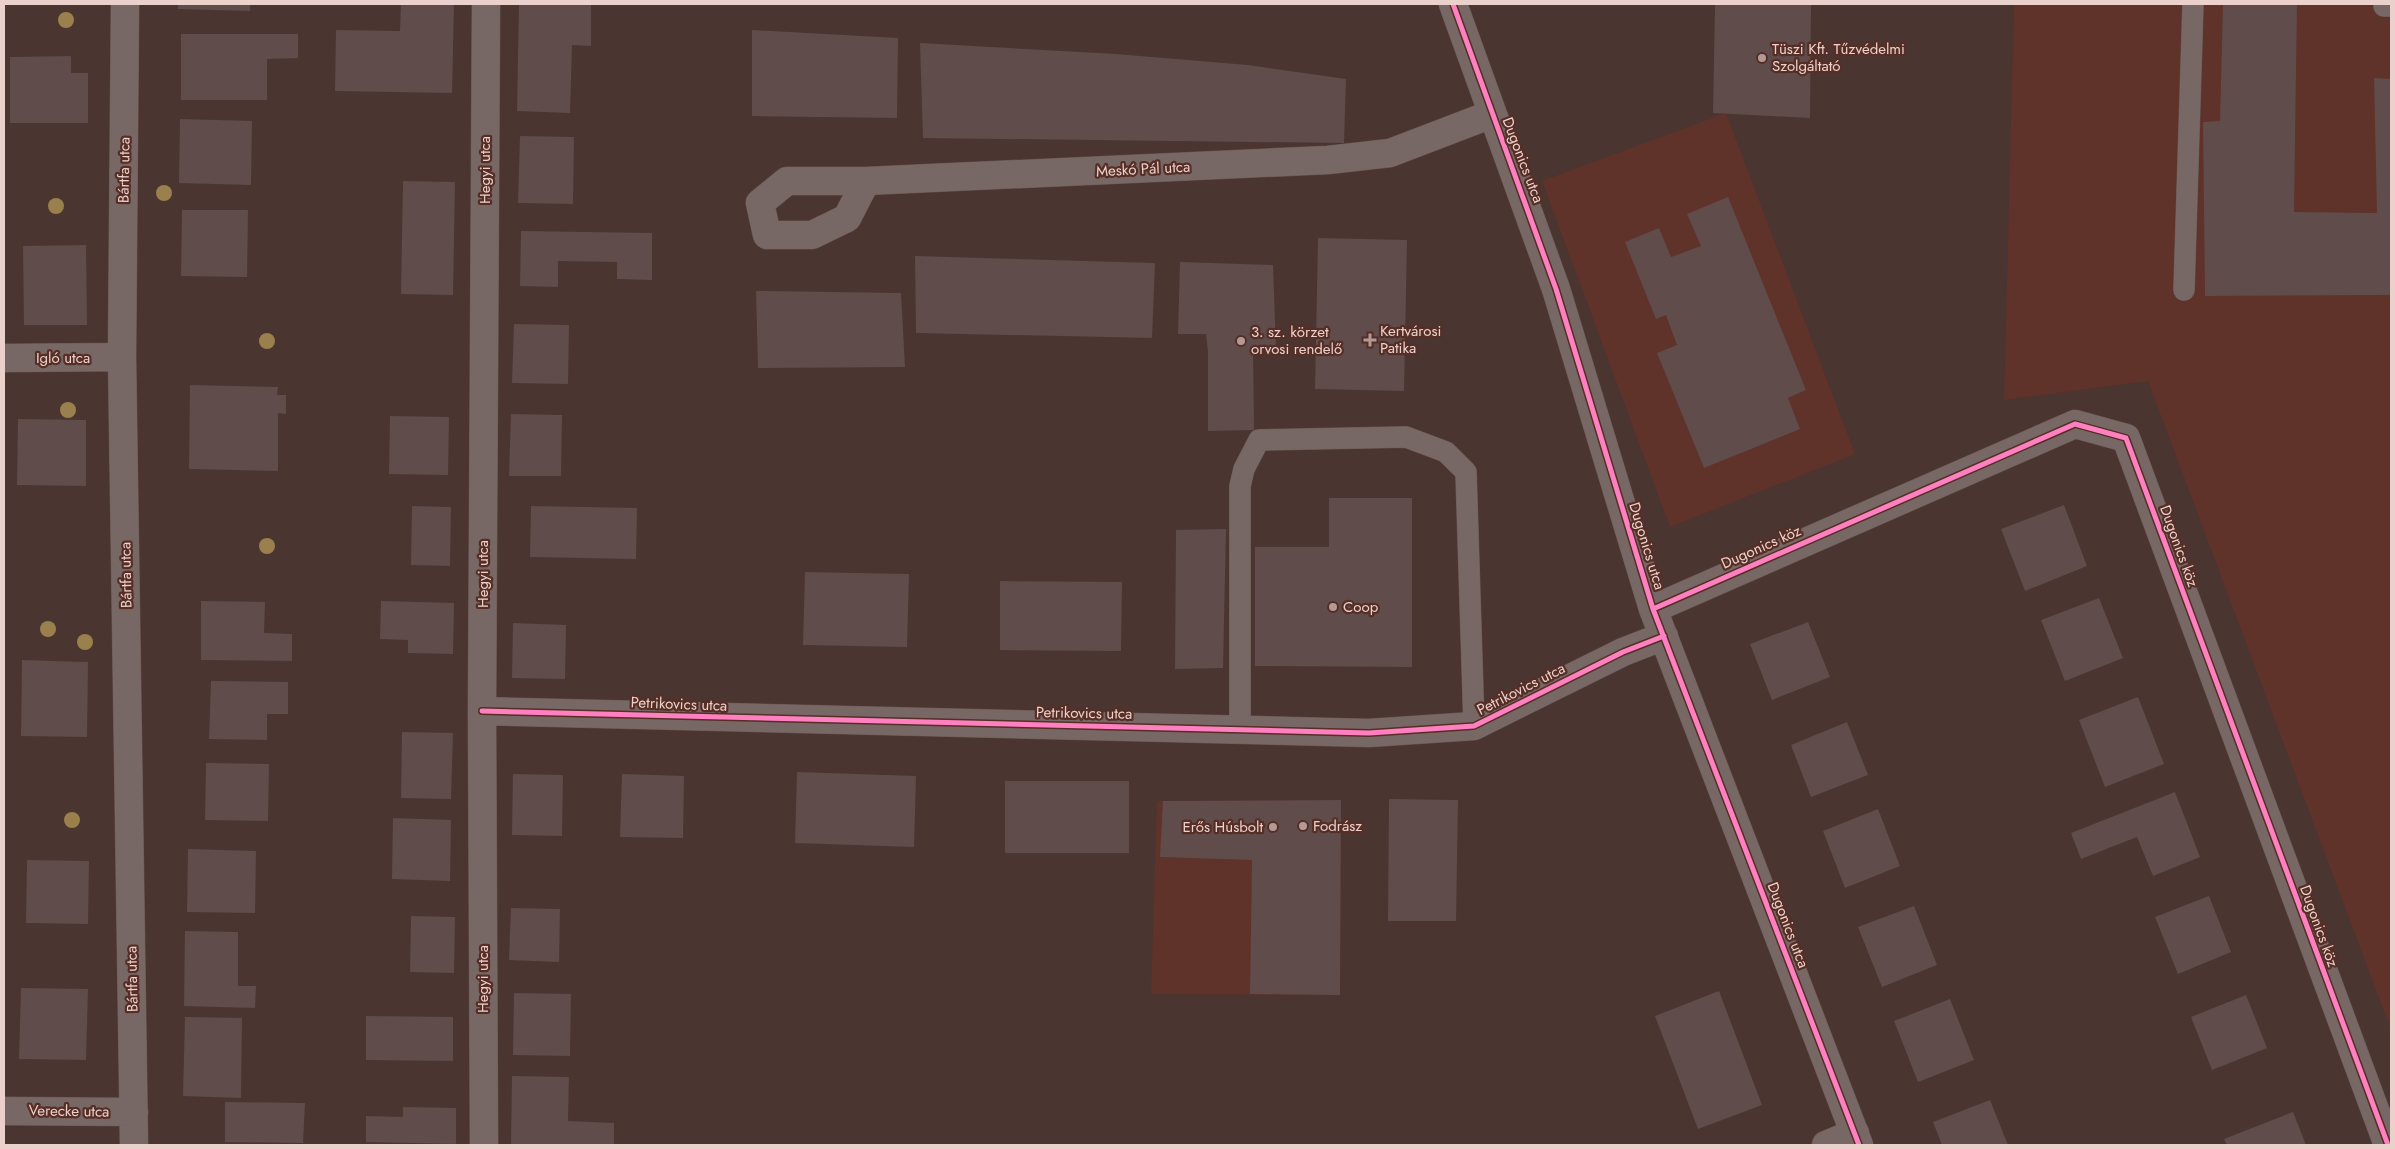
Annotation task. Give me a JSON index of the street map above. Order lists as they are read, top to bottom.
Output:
{
  "streets": {
    "street": [
      "Dugonics utca",
      "Meskó Pál utca",
      "Bártfa utca",
      "Hegyi utca",
      "Igló utca",
      "Dugonics köz",
      "Petrikovics utca",
      "Verecke utca"
    ]
  },
  "crossings": [
    ["Dugonics utca", "Meskó Pál utca"],
    ["Dugonics utca", "Dugonics köz"],
    ["Dugonics utca", "Petrikovics utca"],
    ["Bártfa utca", "Igló utca"],
    ["Bártfa utca", "Verecke utca"],
    ["Hegyi utca", "Petrikovics utca"]
  ],
  "places": {
    "other": [
      "Tüszi Kft. Tűzvédelmi Szolgáltató",
      "3. sz. körzet orvosi rendelő",
      "Coop",
      "Fodrász",
      "Erős Húsbolt"
    ],
    "health": ["Kertvárosi Patika"]
  }
}
